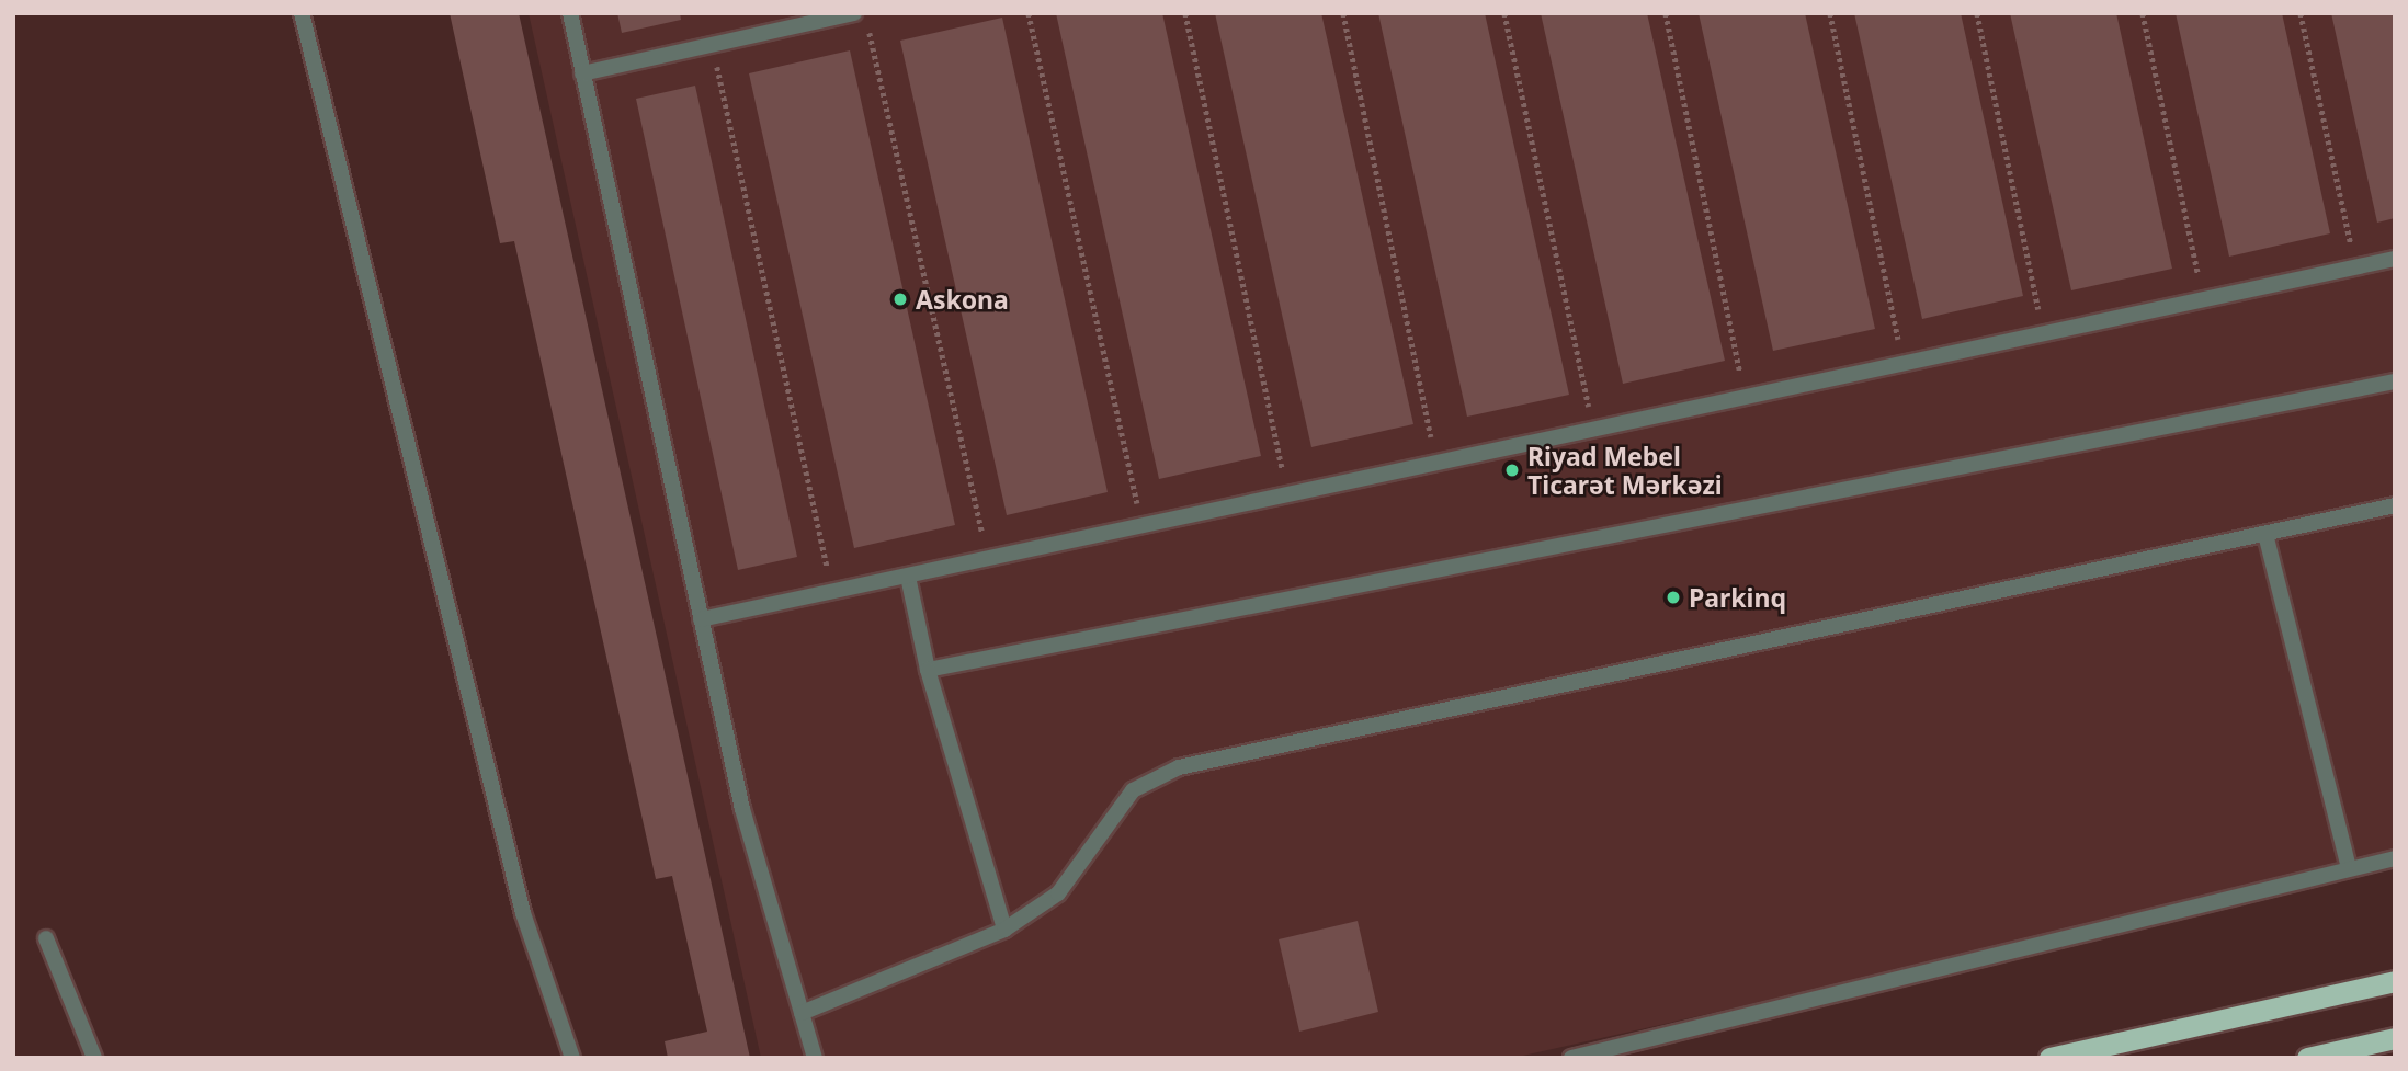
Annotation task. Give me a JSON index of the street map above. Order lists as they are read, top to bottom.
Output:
{
  "places": ["Askona", "Riyad Mebel Ticarət Mərkəzi", "Parkinq"]
}
